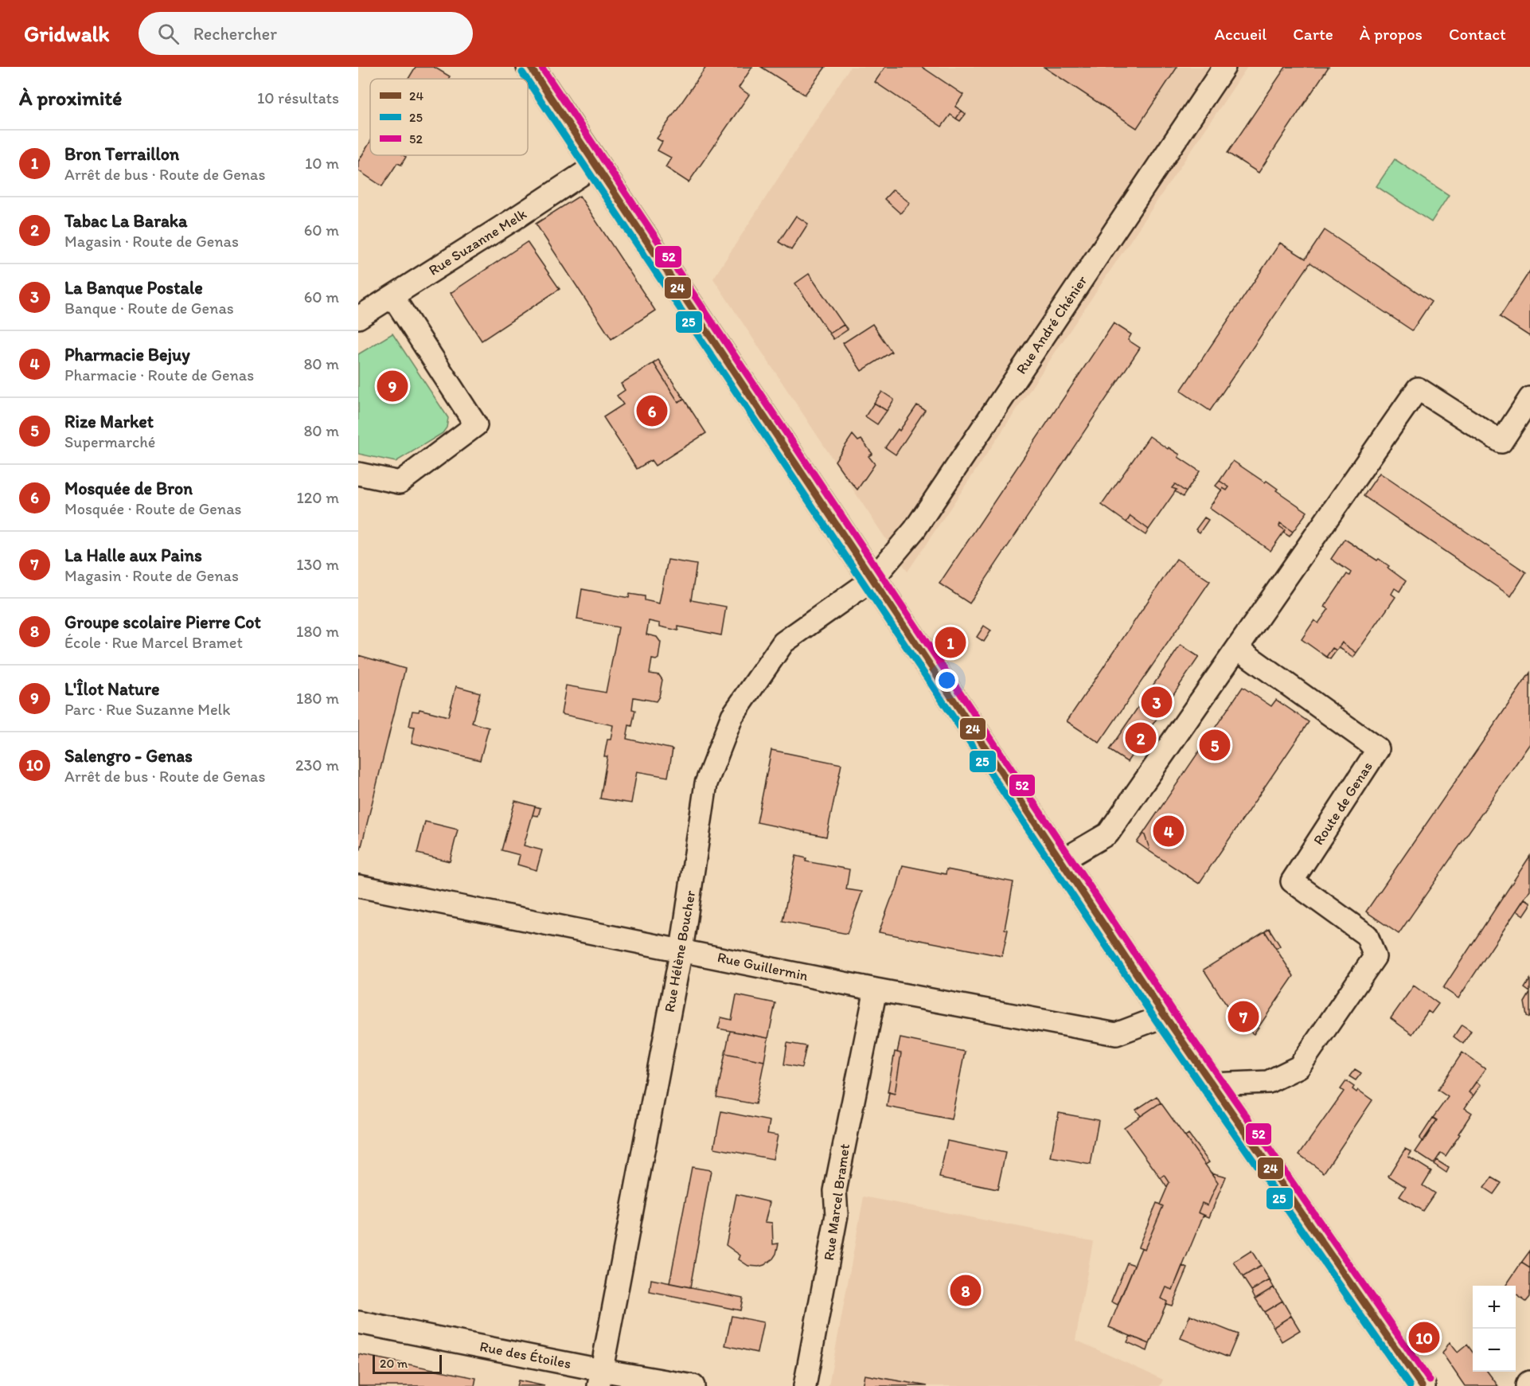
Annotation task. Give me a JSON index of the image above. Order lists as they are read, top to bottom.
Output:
{
  "streets": {
    "street": [
      "Rue Suzanne Melk",
      "Rue André Chénier",
      "Route de Genas",
      "Rue Hélène Boucher",
      "Rue Guillermin",
      "Rue Marcel Bramet",
      "Rue des Étoiles"
    ]
  },
  "crossings": [
    ["Rue André Chénier", "Rue Hélène Boucher"],
    ["Rue Hélène Boucher", "Rue Guillermin"],
    ["Rue Hélène Boucher", "Rue des Étoiles"],
    ["Rue Guillermin", "Rue Marcel Bramet"]
  ],
  "lines": ["transit line 24", "transit line 52", "transit line 25"],
  "legend": ["24", "25", "52"],
  "scale_bar": "20 m",
  "page": {
    "header": "Gridwalk",
    "search": "Rechercher",
    "nav": [
      "Accueil",
      "Carte",
      "À propos",
      "Contact"
    ],
    "heading": ["À proximité", "10 résultats"],
    "list": [
      {
        "mark": "1",
        "name": "Bron Terraillon",
        "note": "Arrêt de bus · Route de Genas",
        "value": "10 m"
      },
      {
        "mark": "2",
        "name": "Tabac La Baraka",
        "note": "Magasin · Route de Genas",
        "value": "60 m"
      },
      {
        "mark": "3",
        "name": "La Banque Postale",
        "note": "Banque · Route de Genas",
        "value": "60 m"
      },
      {
        "mark": "4",
        "name": "Pharmacie Bejuy",
        "note": "Pharmacie · Route de Genas",
        "value": "80 m"
      },
      {
        "mark": "5",
        "name": "Rize Market",
        "note": "Supermarché",
        "value": "80 m"
      },
      {
        "mark": "6",
        "name": "Mosquée de Bron",
        "note": "Mosquée · Route de Genas",
        "value": "120 m"
      },
      {
        "mark": "7",
        "name": "La Halle aux Pains",
        "note": "Magasin · Route de Genas",
        "value": "130 m"
      },
      {
        "mark": "8",
        "name": "Groupe scolaire Pierre Cot",
        "note": "École · Rue Marcel Bramet",
        "value": "180 m"
      },
      {
        "mark": "9",
        "name": "L'Îlot Nature",
        "note": "Parc · Rue Suzanne Melk",
        "value": "180 m"
      },
      {
        "mark": "10",
        "name": "Salengro - Genas",
        "note": "Arrêt de bus · Route de Genas",
        "value": "230 m"
      }
    ],
    "pins": [
      "9",
      "6",
      "1",
      "3",
      "2",
      "5",
      "4",
      "7",
      "8",
      "10"
    ],
    "map_buttons": ["+", "−"],
    "scale": "20 m"
  }
}
